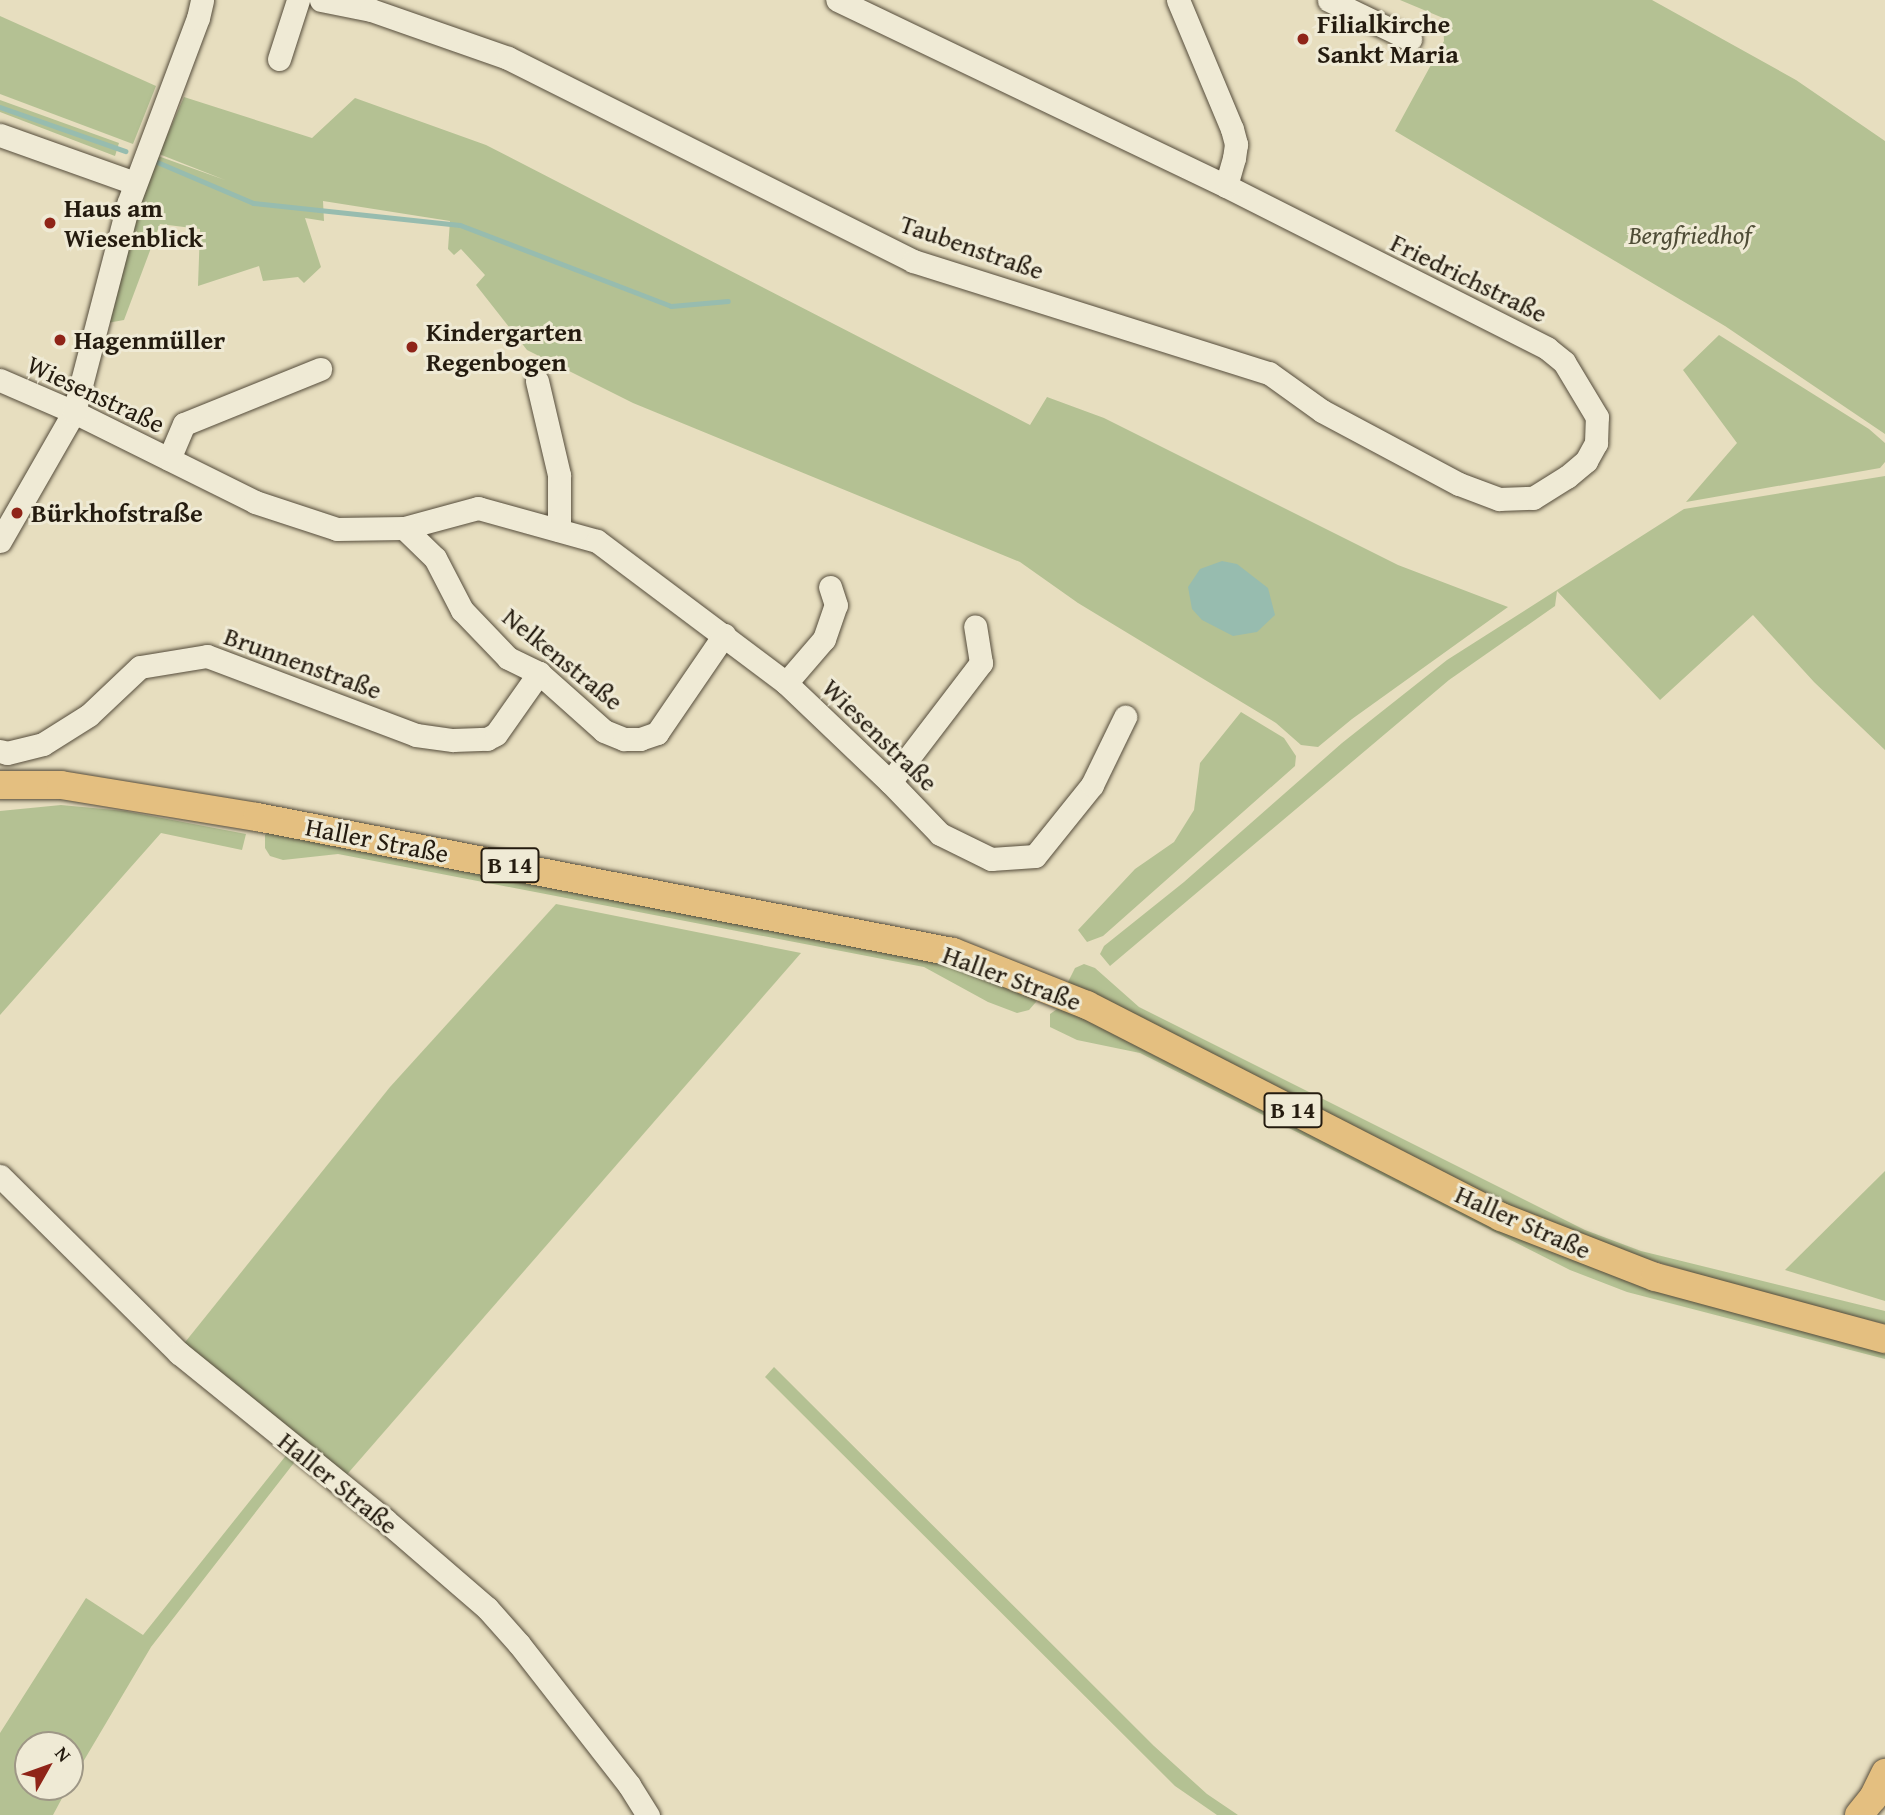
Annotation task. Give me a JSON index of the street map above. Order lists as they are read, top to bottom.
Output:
{
  "streets": {
    "main road": ["Haller Straße", "B 14"],
    "street": [
      "Taubenstraße",
      "Friedrichstraße",
      "Wiesenstraße",
      "Nelkenstraße",
      "Brunnenstraße"
    ]
  },
  "crossings": [
    ["Taubenstraße", "Friedrichstraße"],
    ["Wiesenstraße", "Nelkenstraße"],
    ["Nelkenstraße", "Brunnenstraße"]
  ],
  "parks": ["Bergfriedhof"],
  "places": [
    "Filialkirche Sankt Maria",
    "Haus am Wiesenblick",
    "Hagenmüller",
    "Kindergarten Regenbogen",
    "Bürkhofstraße"
  ],
  "north": "top right"
}
